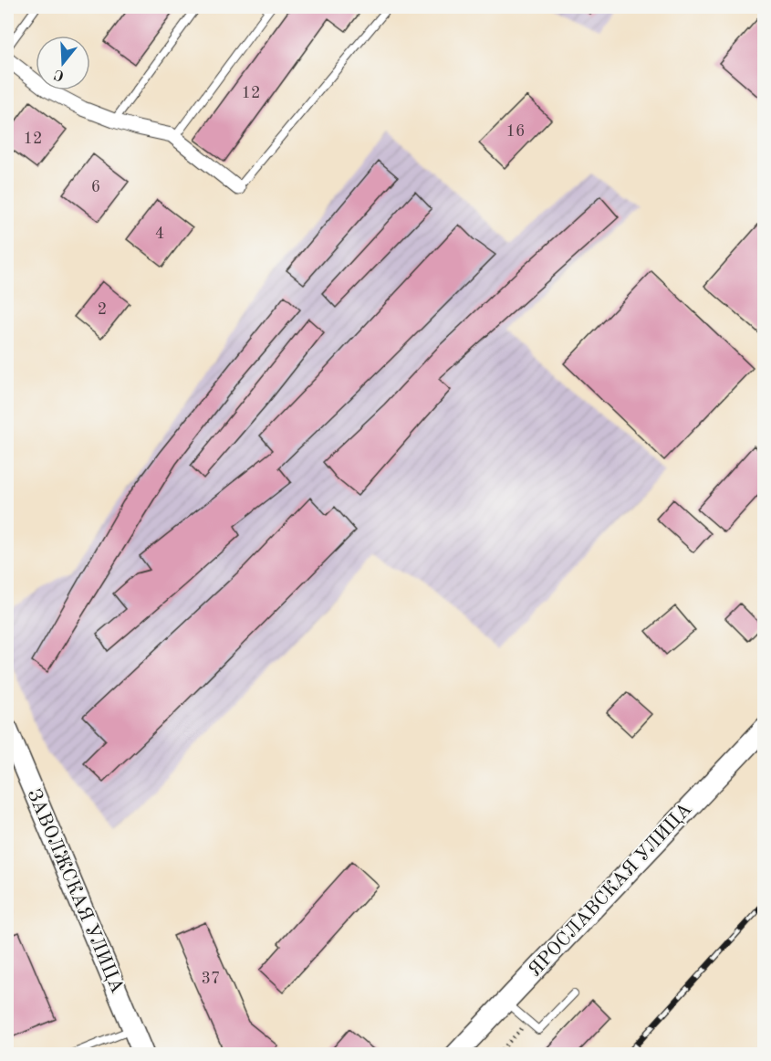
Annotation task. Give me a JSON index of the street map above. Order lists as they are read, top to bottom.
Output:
{
  "streets": {
    "main road": ["ЯРОСЛАВСКАЯ УЛИЦА", "ЗАВОЛЖСКАЯ УЛИЦА"]
  },
  "house_numbers": [
    "12",
    "16",
    "12",
    "6",
    "4",
    "2",
    "37"
  ],
  "north": "bottom"
}
